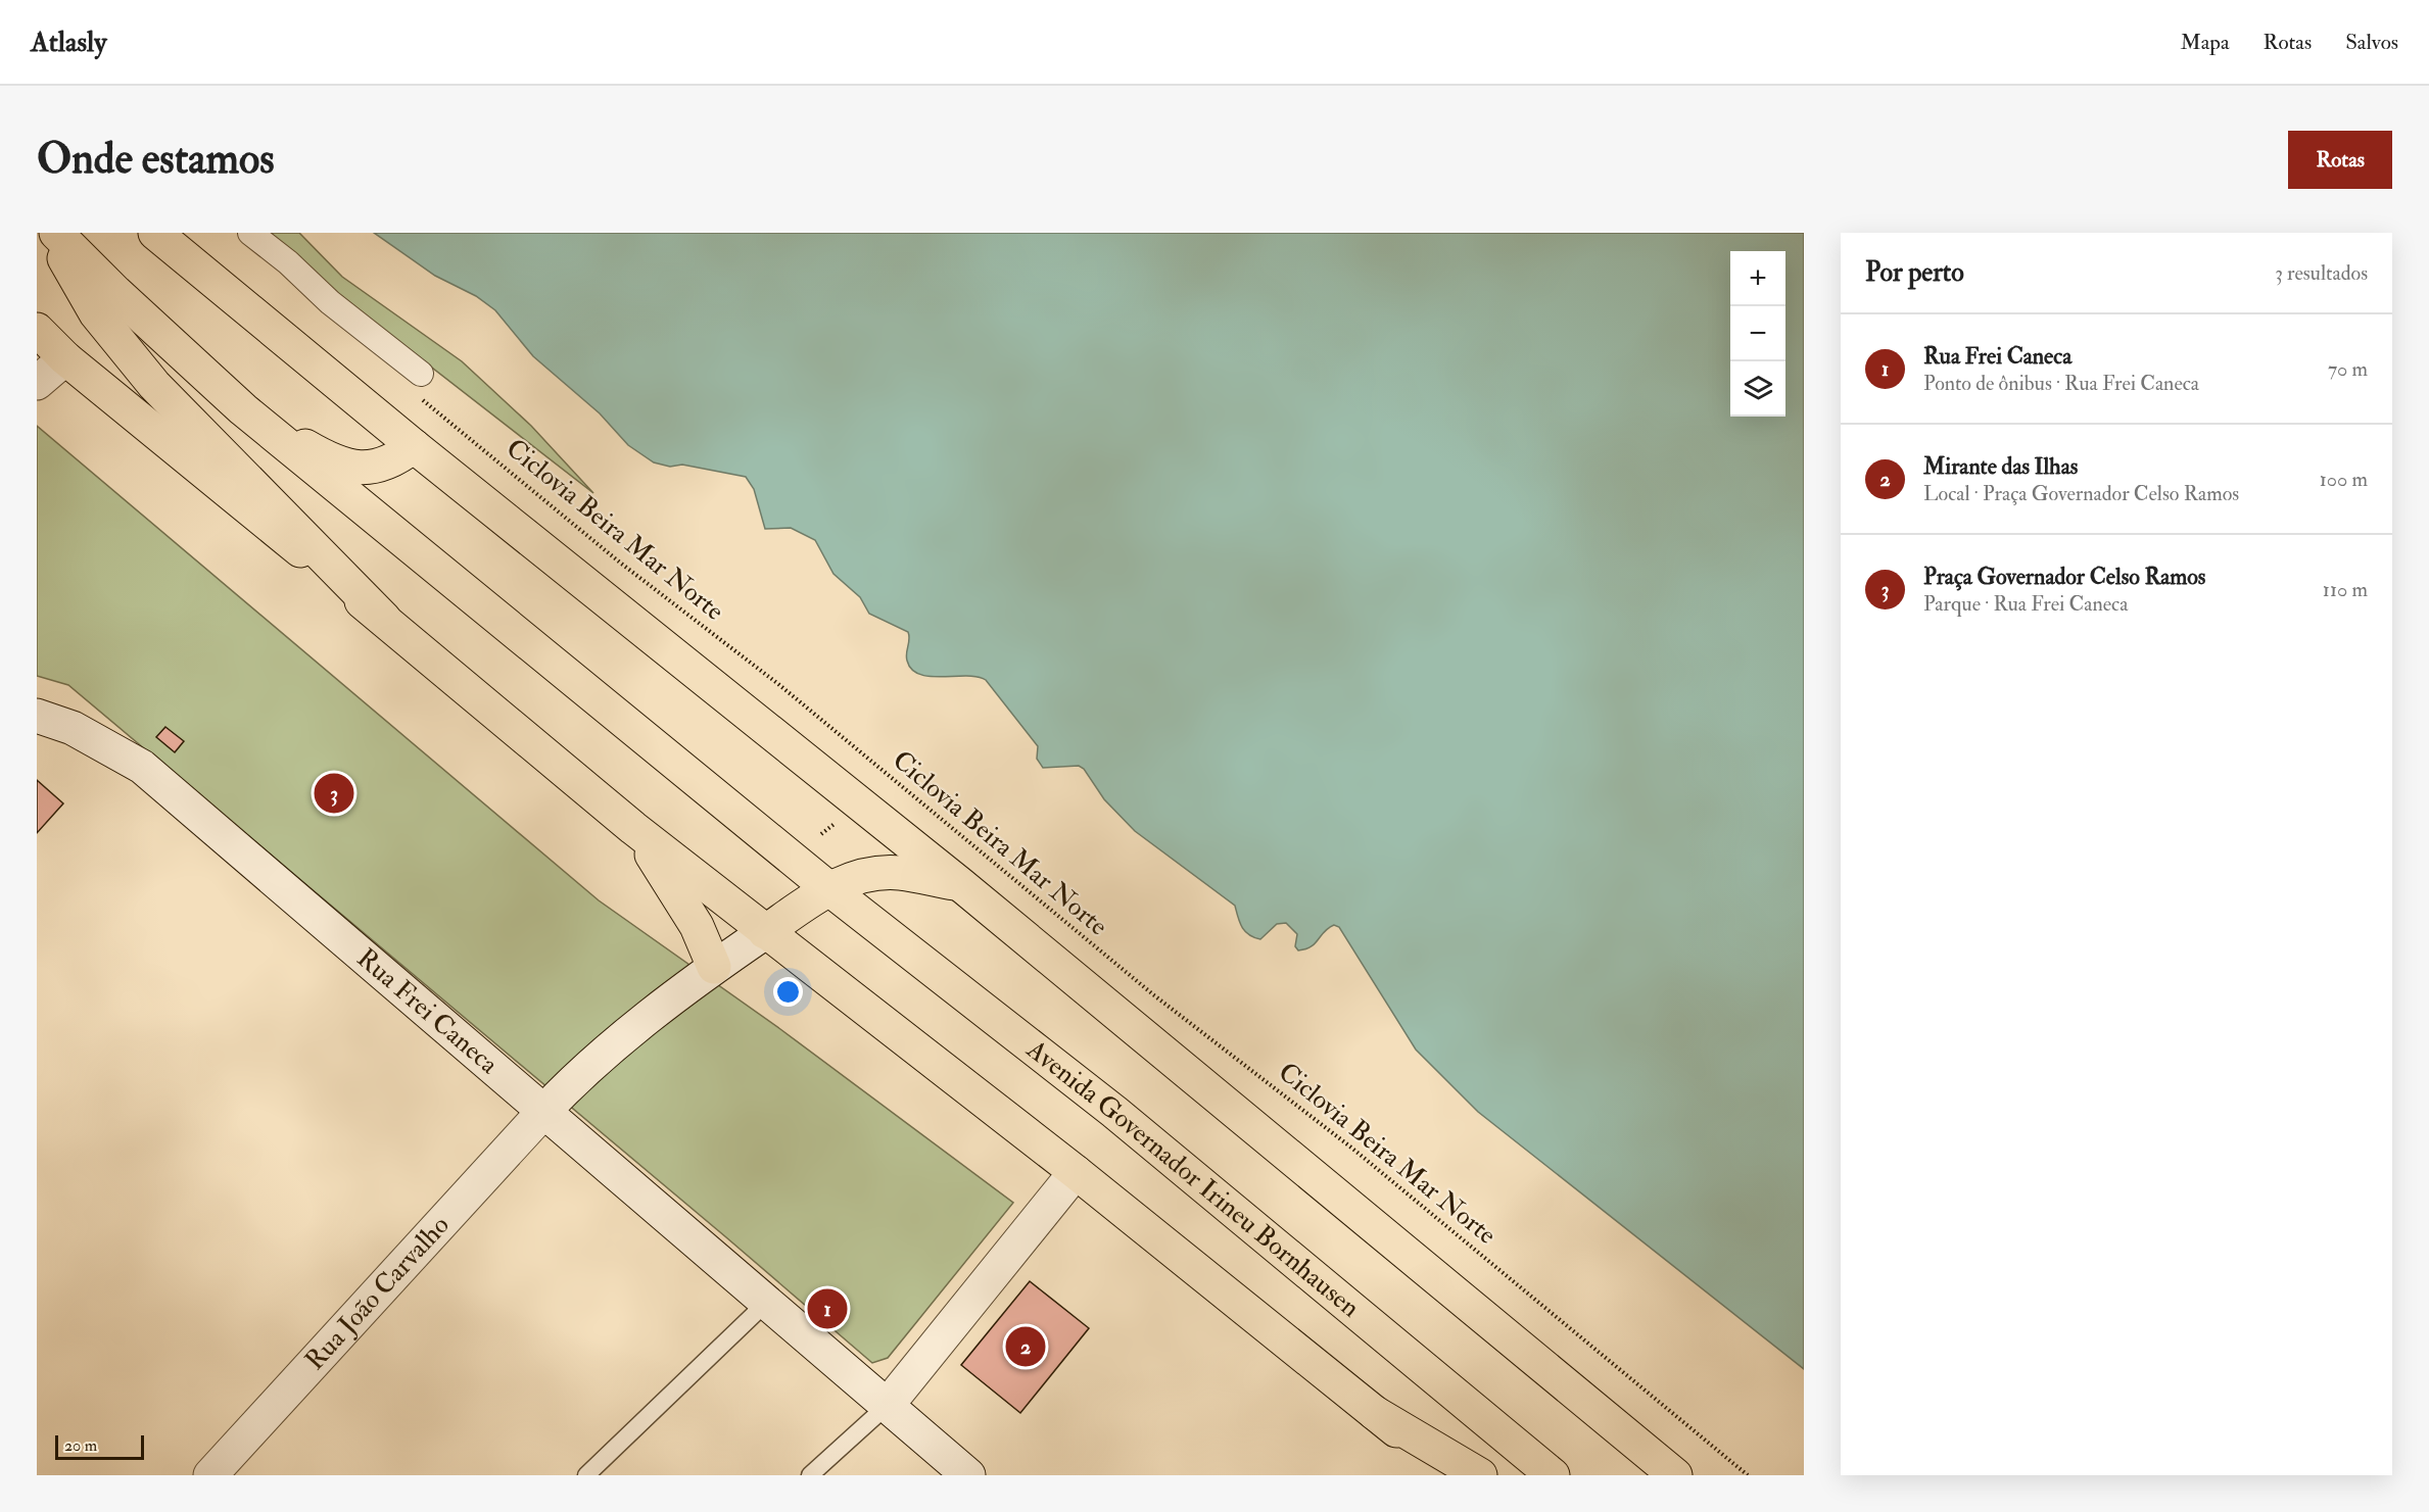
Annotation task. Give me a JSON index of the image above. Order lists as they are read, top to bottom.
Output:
{
  "streets": {
    "main road": ["Rua Frei Caneca", "Avenida Governador Irineu Bornhausen", "Rua João Carvalho"],
    "path": ["Ciclovia Beira Mar Norte"]
  },
  "crossings": [
    ["Rua Frei Caneca", "Rua João Carvalho"]
  ],
  "scale_bar": "20 m",
  "page": {
    "header": "Atlasly",
    "nav": ["Mapa", "Rotas", "Salvos"],
    "buttons": "Rotas",
    "title": "Onde estamos",
    "heading": ["Por perto", "3 resultados"],
    "map_buttons": ["+", "−"],
    "list": [
      {
        "mark": "1",
        "name": "Rua Frei Caneca",
        "note": "Ponto de ônibus · Rua Frei Caneca",
        "value": "70 m"
      },
      {
        "mark": "2",
        "name": "Mirante das Ilhas",
        "note": "Local · Praça Governador Celso Ramos",
        "value": "100 m"
      },
      {
        "mark": "3",
        "name": "Praça Governador Celso Ramos",
        "note": "Parque · Rua Frei Caneca",
        "value": "110 m"
      }
    ],
    "pins": ["3", "1", "2"],
    "scale": "20 m"
  }
}
